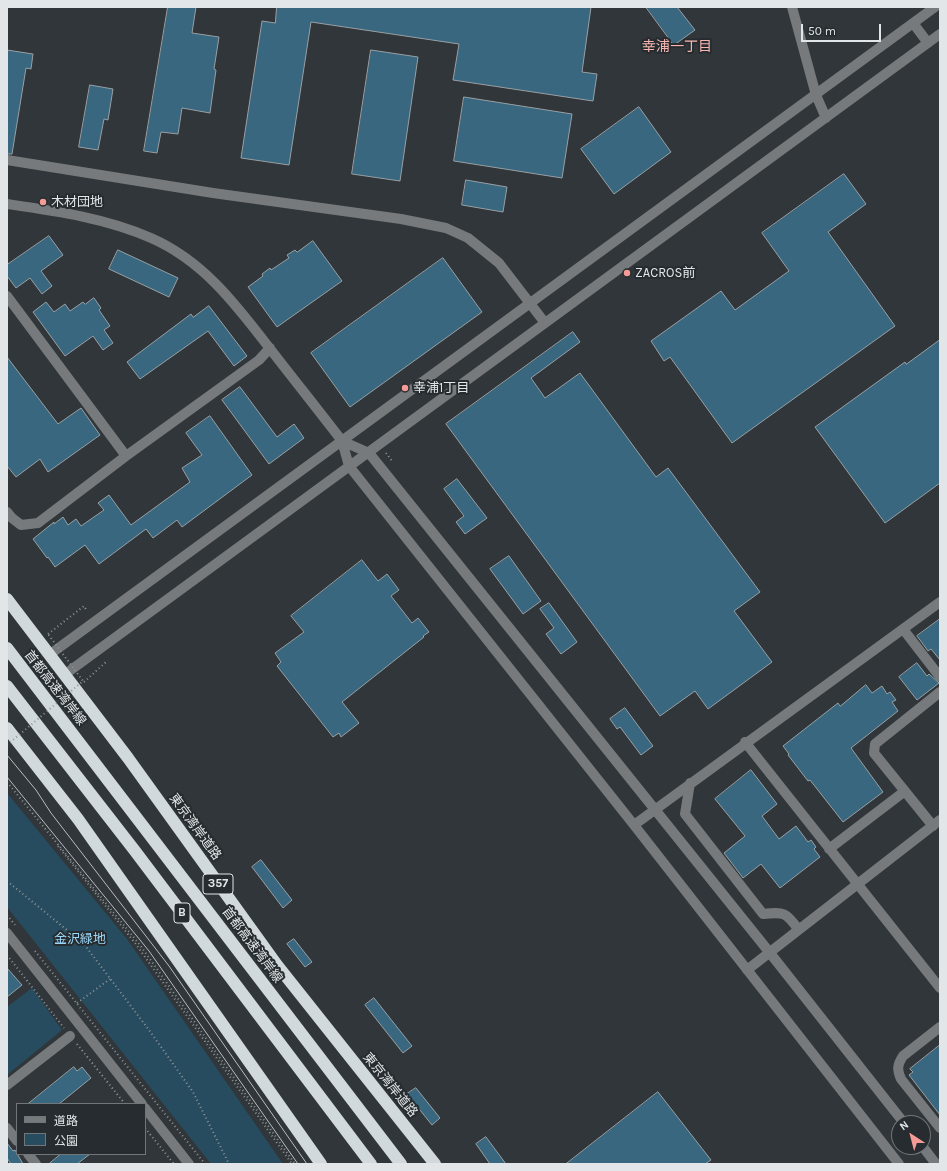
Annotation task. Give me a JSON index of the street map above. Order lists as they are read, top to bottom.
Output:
{
  "streets": {
    "highway": [
      "首都高速湾岸線",
      "東京湾岸道路",
      "357",
      "B"
    ]
  },
  "districts": ["幸浦一丁目"],
  "parks": ["金沢緑地"],
  "places": ["木材団地", "ZACROS前", "幸浦1丁目"],
  "legend": ["道路", "公園"],
  "scale_bar": "50 m",
  "north": "top left"
}
